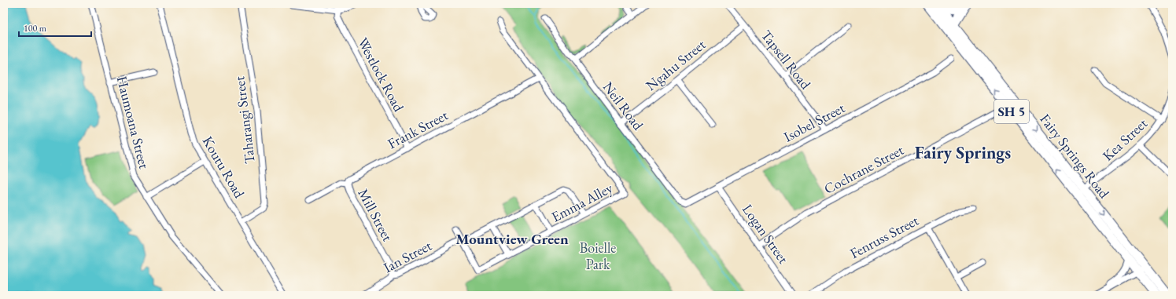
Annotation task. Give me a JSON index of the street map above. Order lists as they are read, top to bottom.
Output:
{
  "streets": {
    "highway": ["SH 5", "Fairy Springs Road"],
    "street": [
      "Tapsell Road",
      "Ngahu Street",
      "Westlock Road",
      "Neil Road",
      "Taharangi Street",
      "Haumoana Street",
      "Isobel Street",
      "Frank Street",
      "Kea Street",
      "Koutu Road",
      "Cochrane Street",
      "Emma Alley",
      "Mill Street",
      "Logan Street",
      "Fenruss Street",
      "Ian Street"
    ]
  },
  "crossings": [
    ["Tapsell Road", "Ngahu Street"],
    ["Tapsell Road", "Isobel Street"],
    ["Ngahu Street", "Neil Road"],
    ["Westlock Road", "Frank Street"],
    ["Neil Road", "Isobel Street"],
    ["SH 5", "Fairy Springs Road"],
    ["Taharangi Street", "Koutu Road"],
    ["Isobel Street", "Logan Street"],
    ["Frank Street", "Emma Alley"],
    ["Frank Street", "Mill Street"],
    ["Kea Street", "Fairy Springs Road"],
    ["Fairy Springs Road", "Cochrane Street"],
    ["Cochrane Street", "Logan Street"],
    ["Emma Alley", "Ian Street"],
    ["Mill Street", "Ian Street"]
  ],
  "districts": ["Fairy Springs", "Mountview Green"],
  "parks": ["Boielle Park"],
  "scale_bar": "100 m"
}
